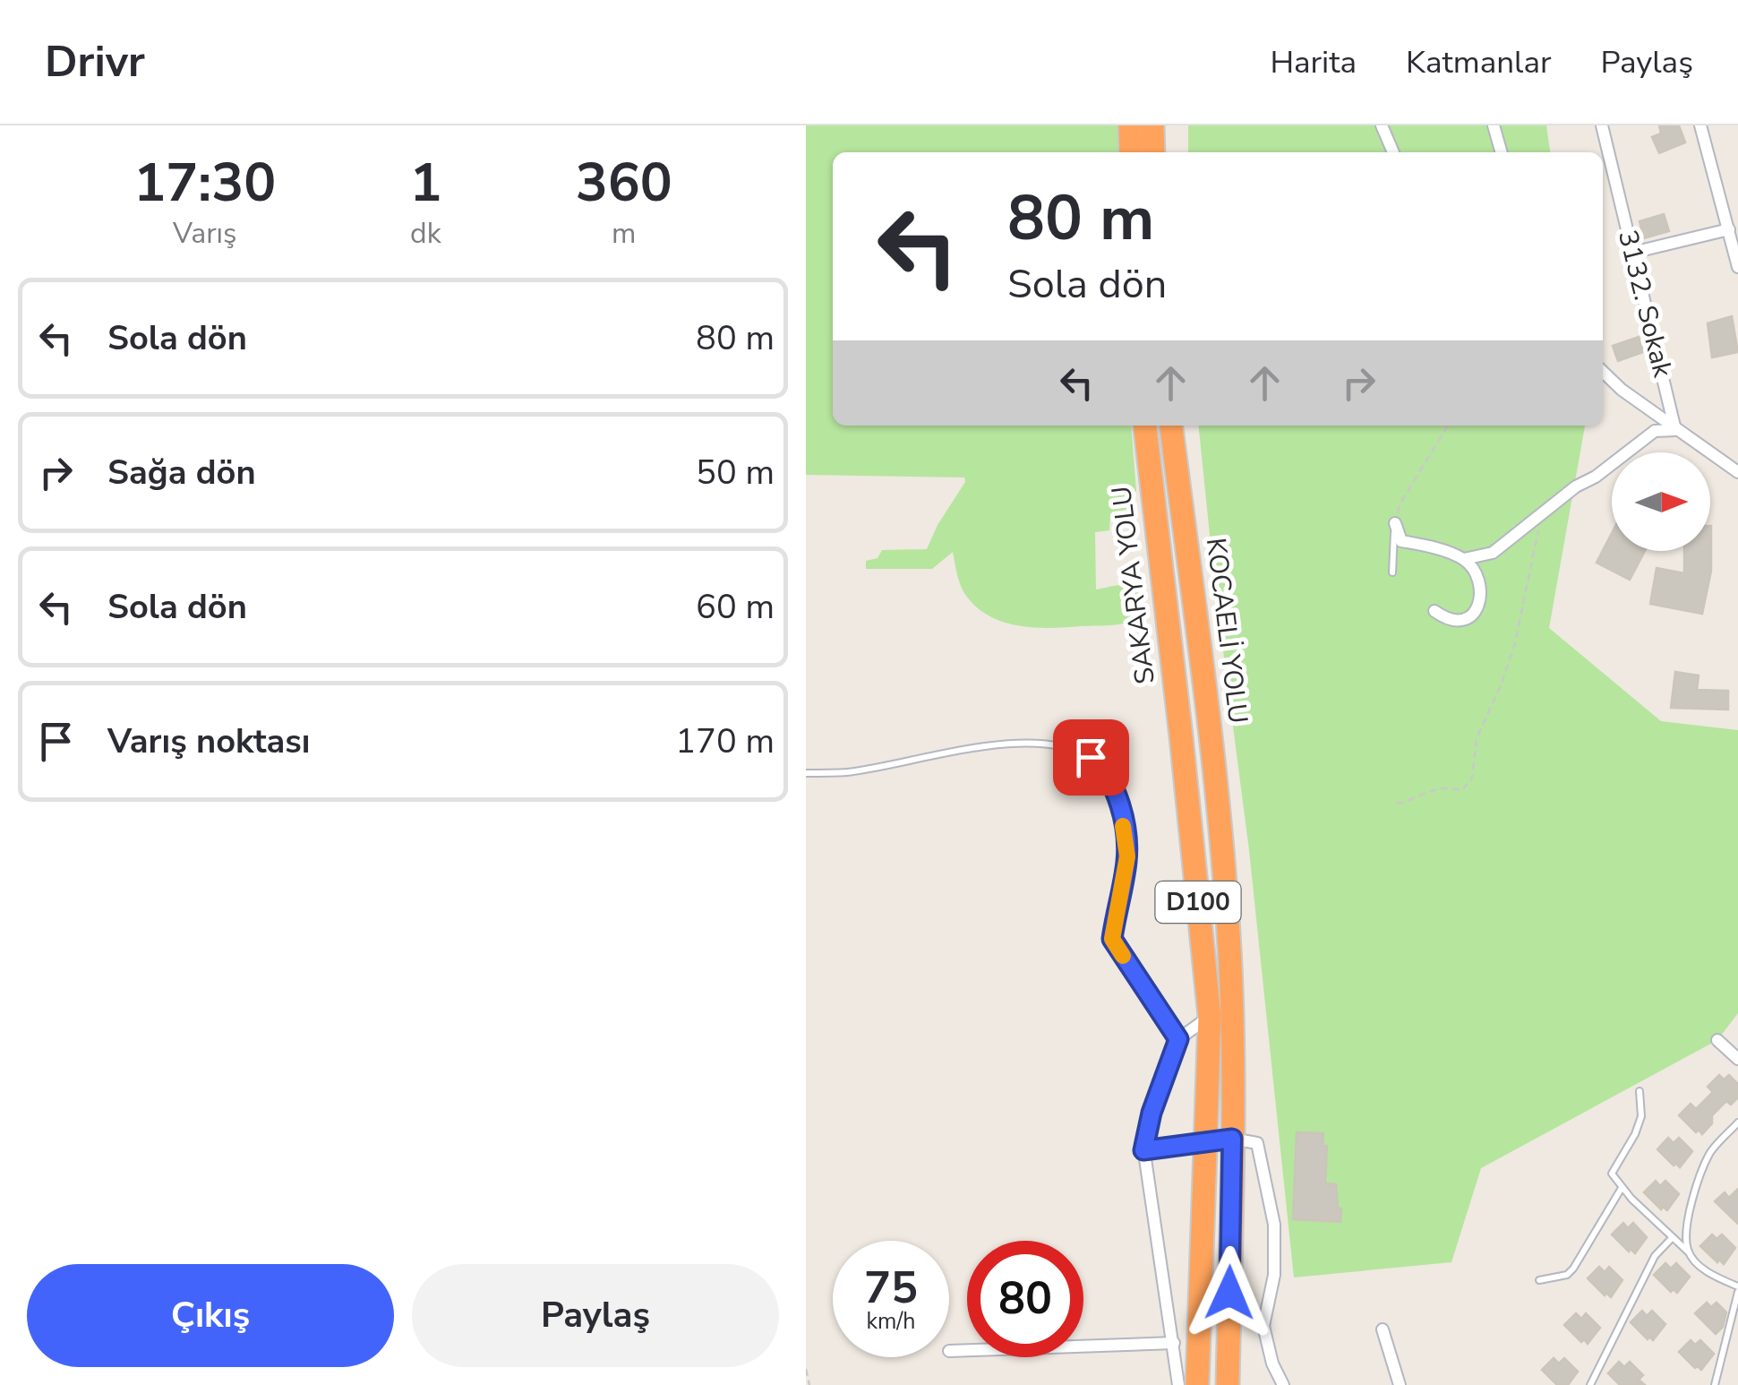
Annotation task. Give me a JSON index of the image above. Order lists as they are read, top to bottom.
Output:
{
  "streets": {
    "highway": ["SAKARYA YOLU", "KOCAELİ YOLU", "D100"],
    "street": ["3132. Sokak"]
  },
  "north": "right",
  "page": {
    "header": "Drivr",
    "nav": ["Harita", "Katmanlar", "Paylaş"],
    "eta": [
      "17:30",
      "Varış",
      "1",
      "dk",
      "360",
      "m"
    ],
    "turn": ["80 m", "Sola dön"],
    "list": [
      {
        "name": "Sola dön",
        "value": "80 m"
      },
      {
        "name": "Sağa dön",
        "value": "50 m"
      },
      {
        "name": "Sola dön",
        "value": "60 m"
      },
      {
        "name": "Varış noktası",
        "value": "170 m"
      }
    ],
    "speed": "75 km/h",
    "limit": "80",
    "buttons": ["Çıkış", "Paylaş"]
  }
}
